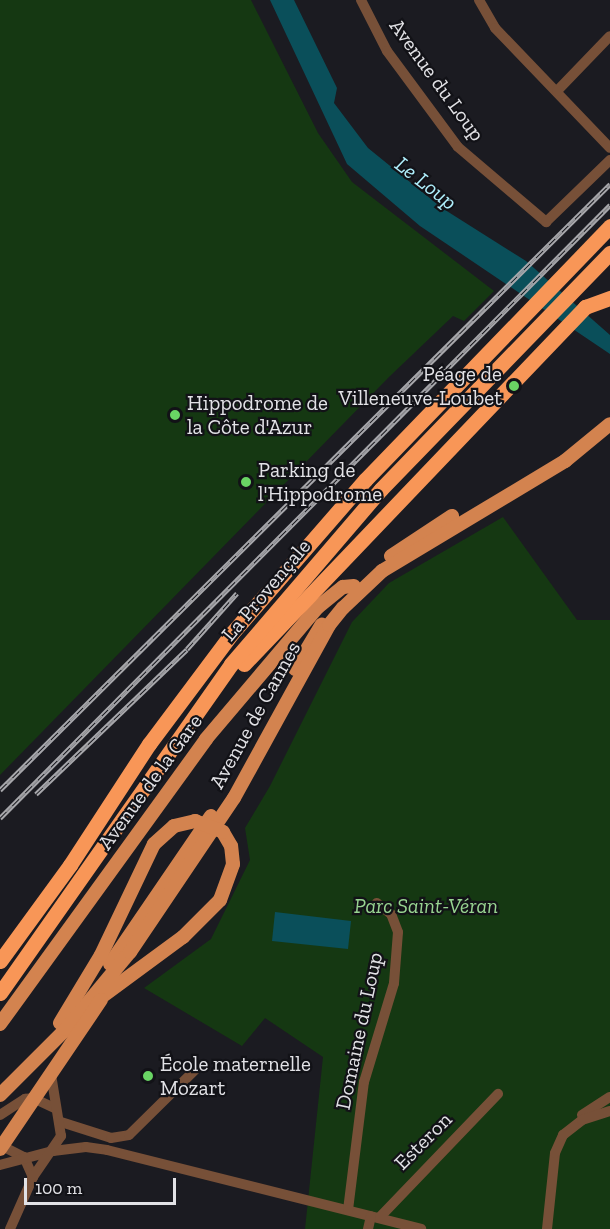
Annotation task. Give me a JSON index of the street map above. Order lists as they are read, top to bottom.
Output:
{
  "streets": {
    "highway": ["La Provençale"],
    "main road": ["Avenue de Cannes", "Avenue de la Gare"],
    "street": ["Avenue du Loup", "Domaine du Loup", "Esteron"]
  },
  "crossings": [
    ["Avenue de Cannes", "Avenue de la Gare"]
  ],
  "water": ["Le Loup"],
  "parks": ["Parc Saint-Véran"],
  "places": [
    "Péage de Villeneuve-Loubet",
    "Hippodrome de la Côte d'Azur",
    "Parking de l'Hippodrome",
    "École maternelle Mozart"
  ],
  "scale_bar": "100 m"
}
